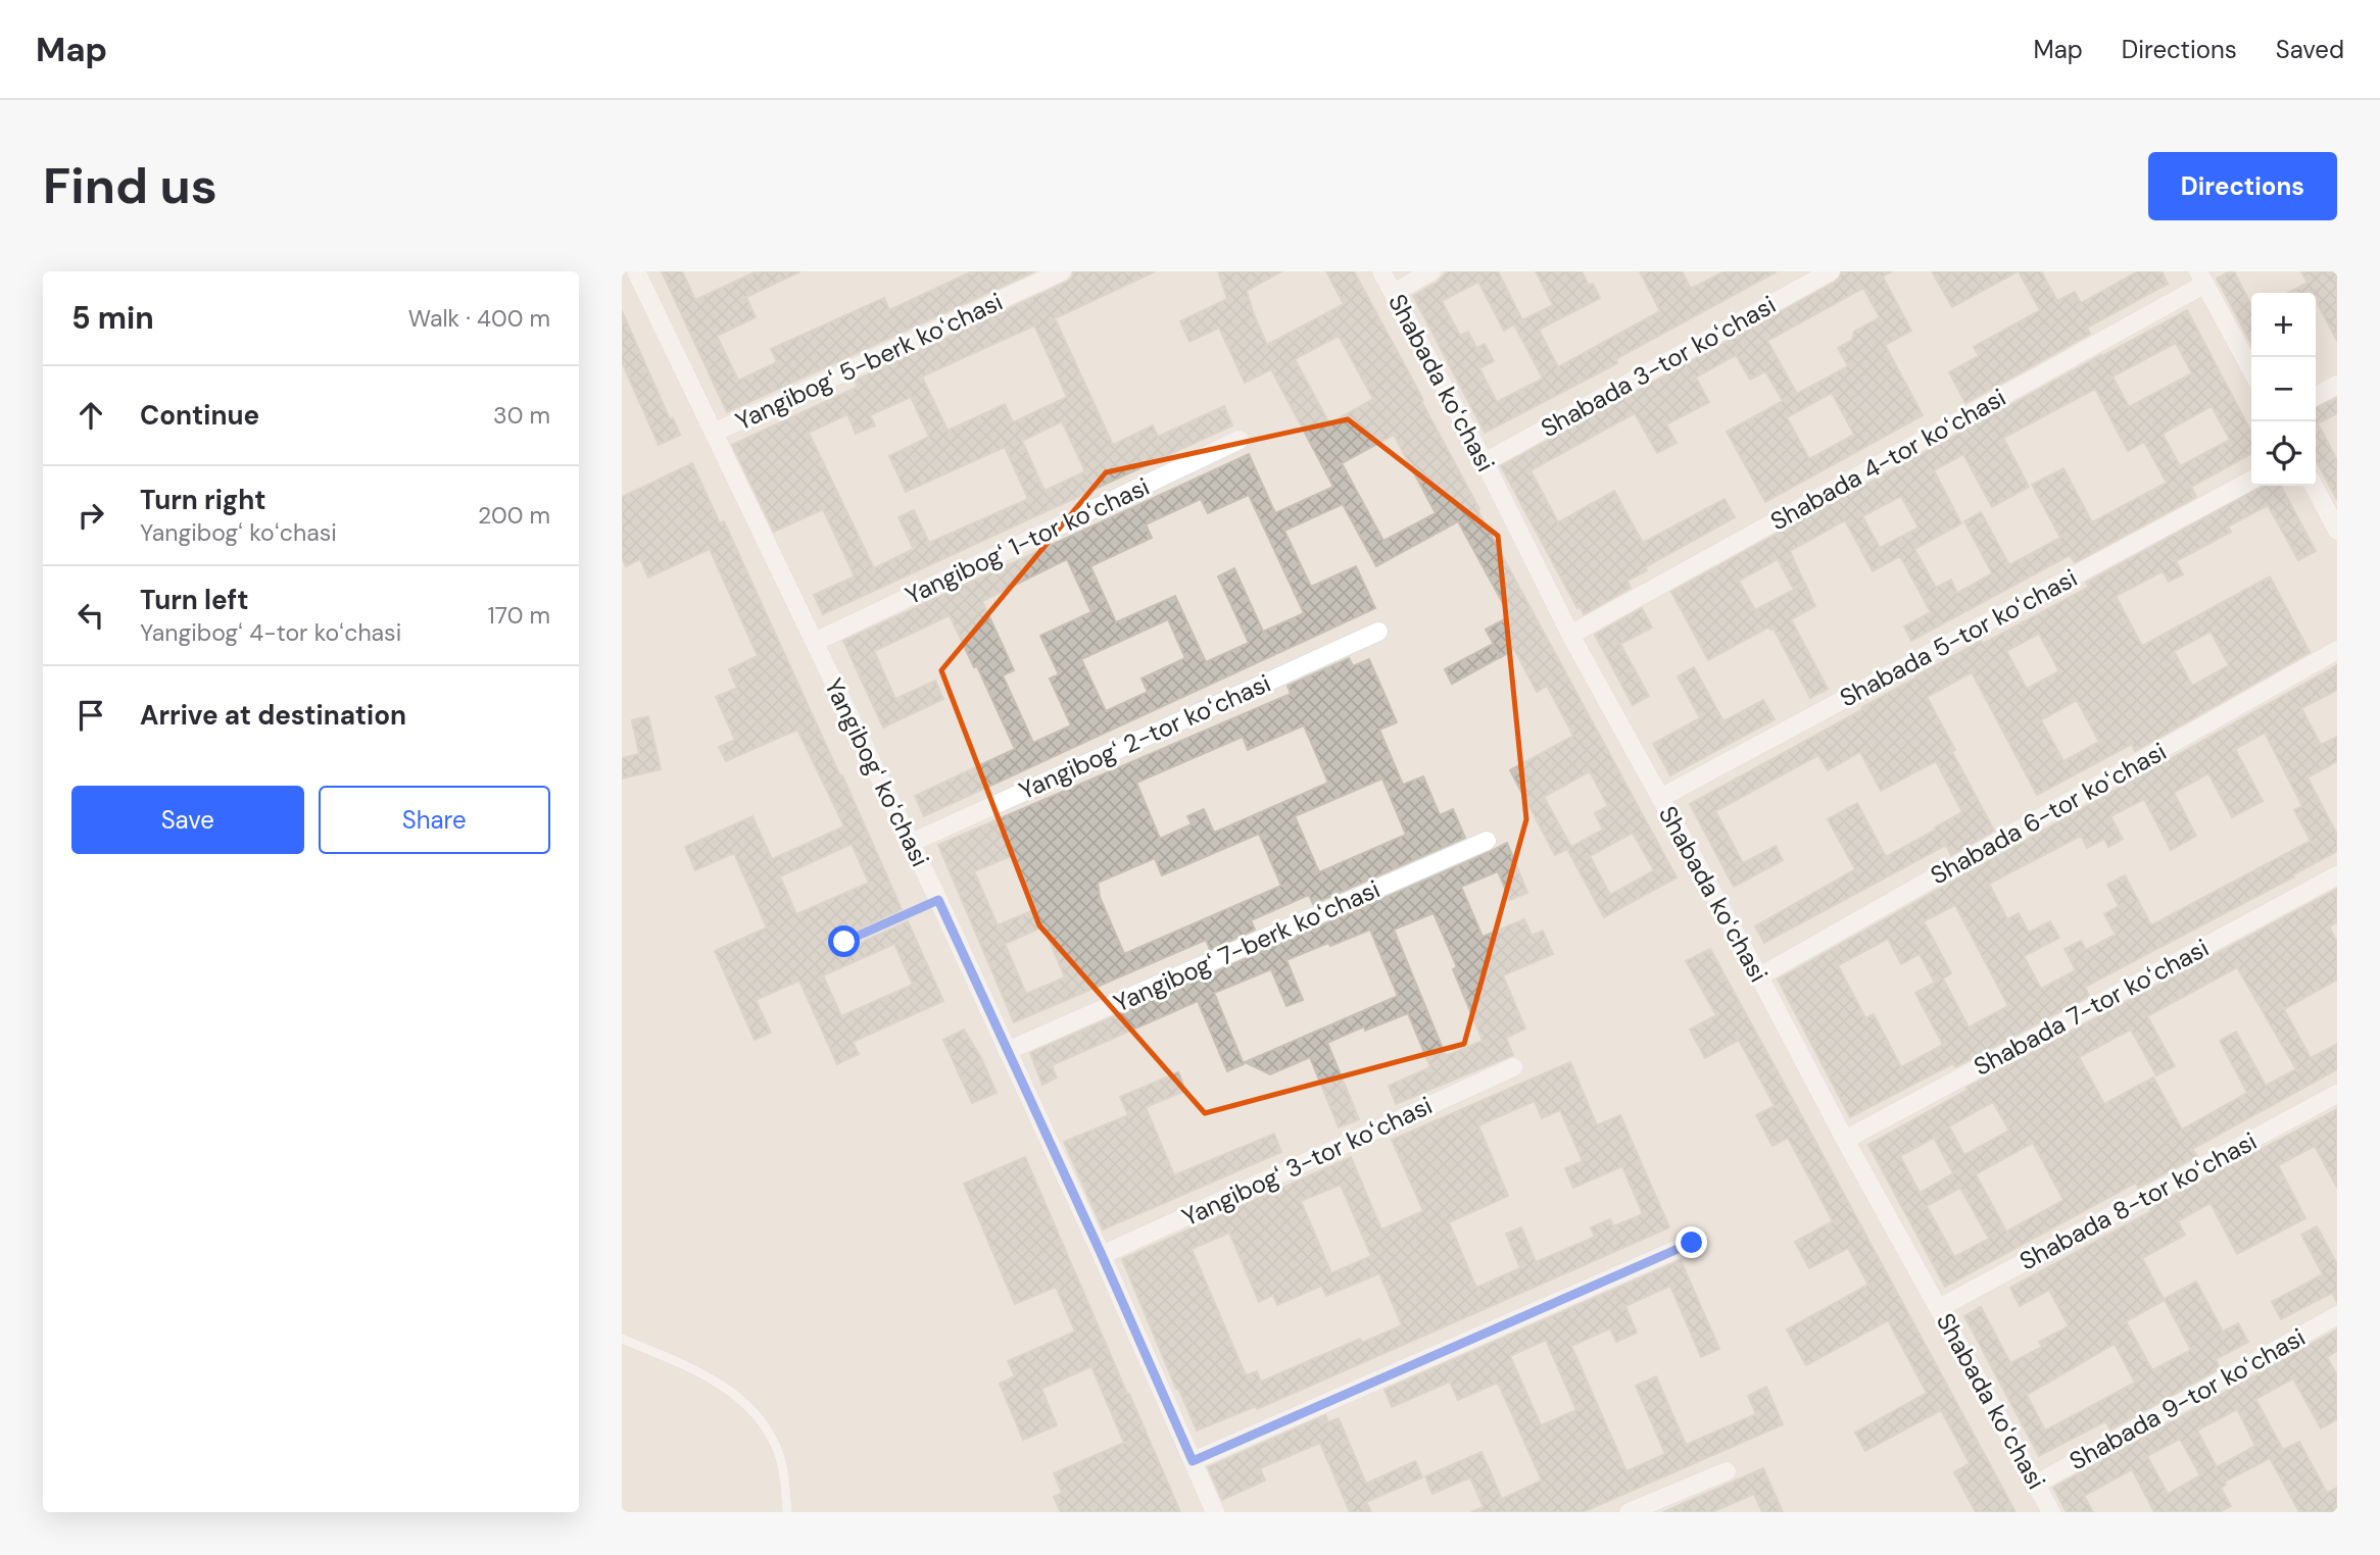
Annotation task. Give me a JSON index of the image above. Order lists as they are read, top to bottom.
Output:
{
  "streets": {
    "street": [
      "Yangibogʻ 5-berk koʻchasi",
      "Shabada 3-tor koʻchasi",
      "Shabada koʻchasi",
      "Shabada 4-tor koʻchasi",
      "Yangibogʻ 1-tor koʻchasi",
      "Shabada 5-tor koʻchasi",
      "Yangibogʻ 2-tor koʻchasi",
      "Yangibogʻ koʻchasi",
      "Shabada 6-tor koʻchasi",
      "Yangibogʻ 7-berk koʻchasi",
      "Shabada 7-tor koʻchasi",
      "Yangibogʻ 3-tor koʻchasi",
      "Shabada 8-tor koʻchasi",
      "Shabada 9-tor koʻchasi"
    ]
  },
  "crossings": [
    ["Yangibogʻ 5-berk koʻchasi", "Yangibogʻ koʻchasi"],
    ["Shabada 3-tor koʻchasi", "Shabada koʻchasi"],
    ["Shabada koʻchasi", "Shabada 4-tor koʻchasi"],
    ["Shabada koʻchasi", "Shabada 5-tor koʻchasi"],
    ["Shabada koʻchasi", "Shabada 6-tor koʻchasi"],
    ["Shabada koʻchasi", "Shabada 7-tor koʻchasi"],
    ["Shabada koʻchasi", "Shabada 8-tor koʻchasi"],
    ["Shabada koʻchasi", "Shabada 9-tor koʻchasi"],
    ["Yangibogʻ 1-tor koʻchasi", "Yangibogʻ koʻchasi"],
    ["Yangibogʻ 2-tor koʻchasi", "Yangibogʻ koʻchasi"],
    ["Yangibogʻ koʻchasi", "Yangibogʻ 7-berk koʻchasi"],
    ["Yangibogʻ koʻchasi", "Yangibogʻ 3-tor koʻchasi"]
  ],
  "page": {
    "header": "Map",
    "nav": ["Map", "Directions", "Saved"],
    "buttons": [
      "Directions",
      ["Save", "Share"]
    ],
    "title": "Find us",
    "heading": ["5 min", "Walk · 400 m"],
    "map_buttons": ["+", "−"],
    "list": [
      ["Continue", "30 m"],
      ["Turn right", "Yangibogʻ koʻchasi", "200 m"],
      ["Turn left", "Yangibogʻ 4-tor koʻchasi", "170 m"],
      "Arrive at destination"
    ]
  }
}
